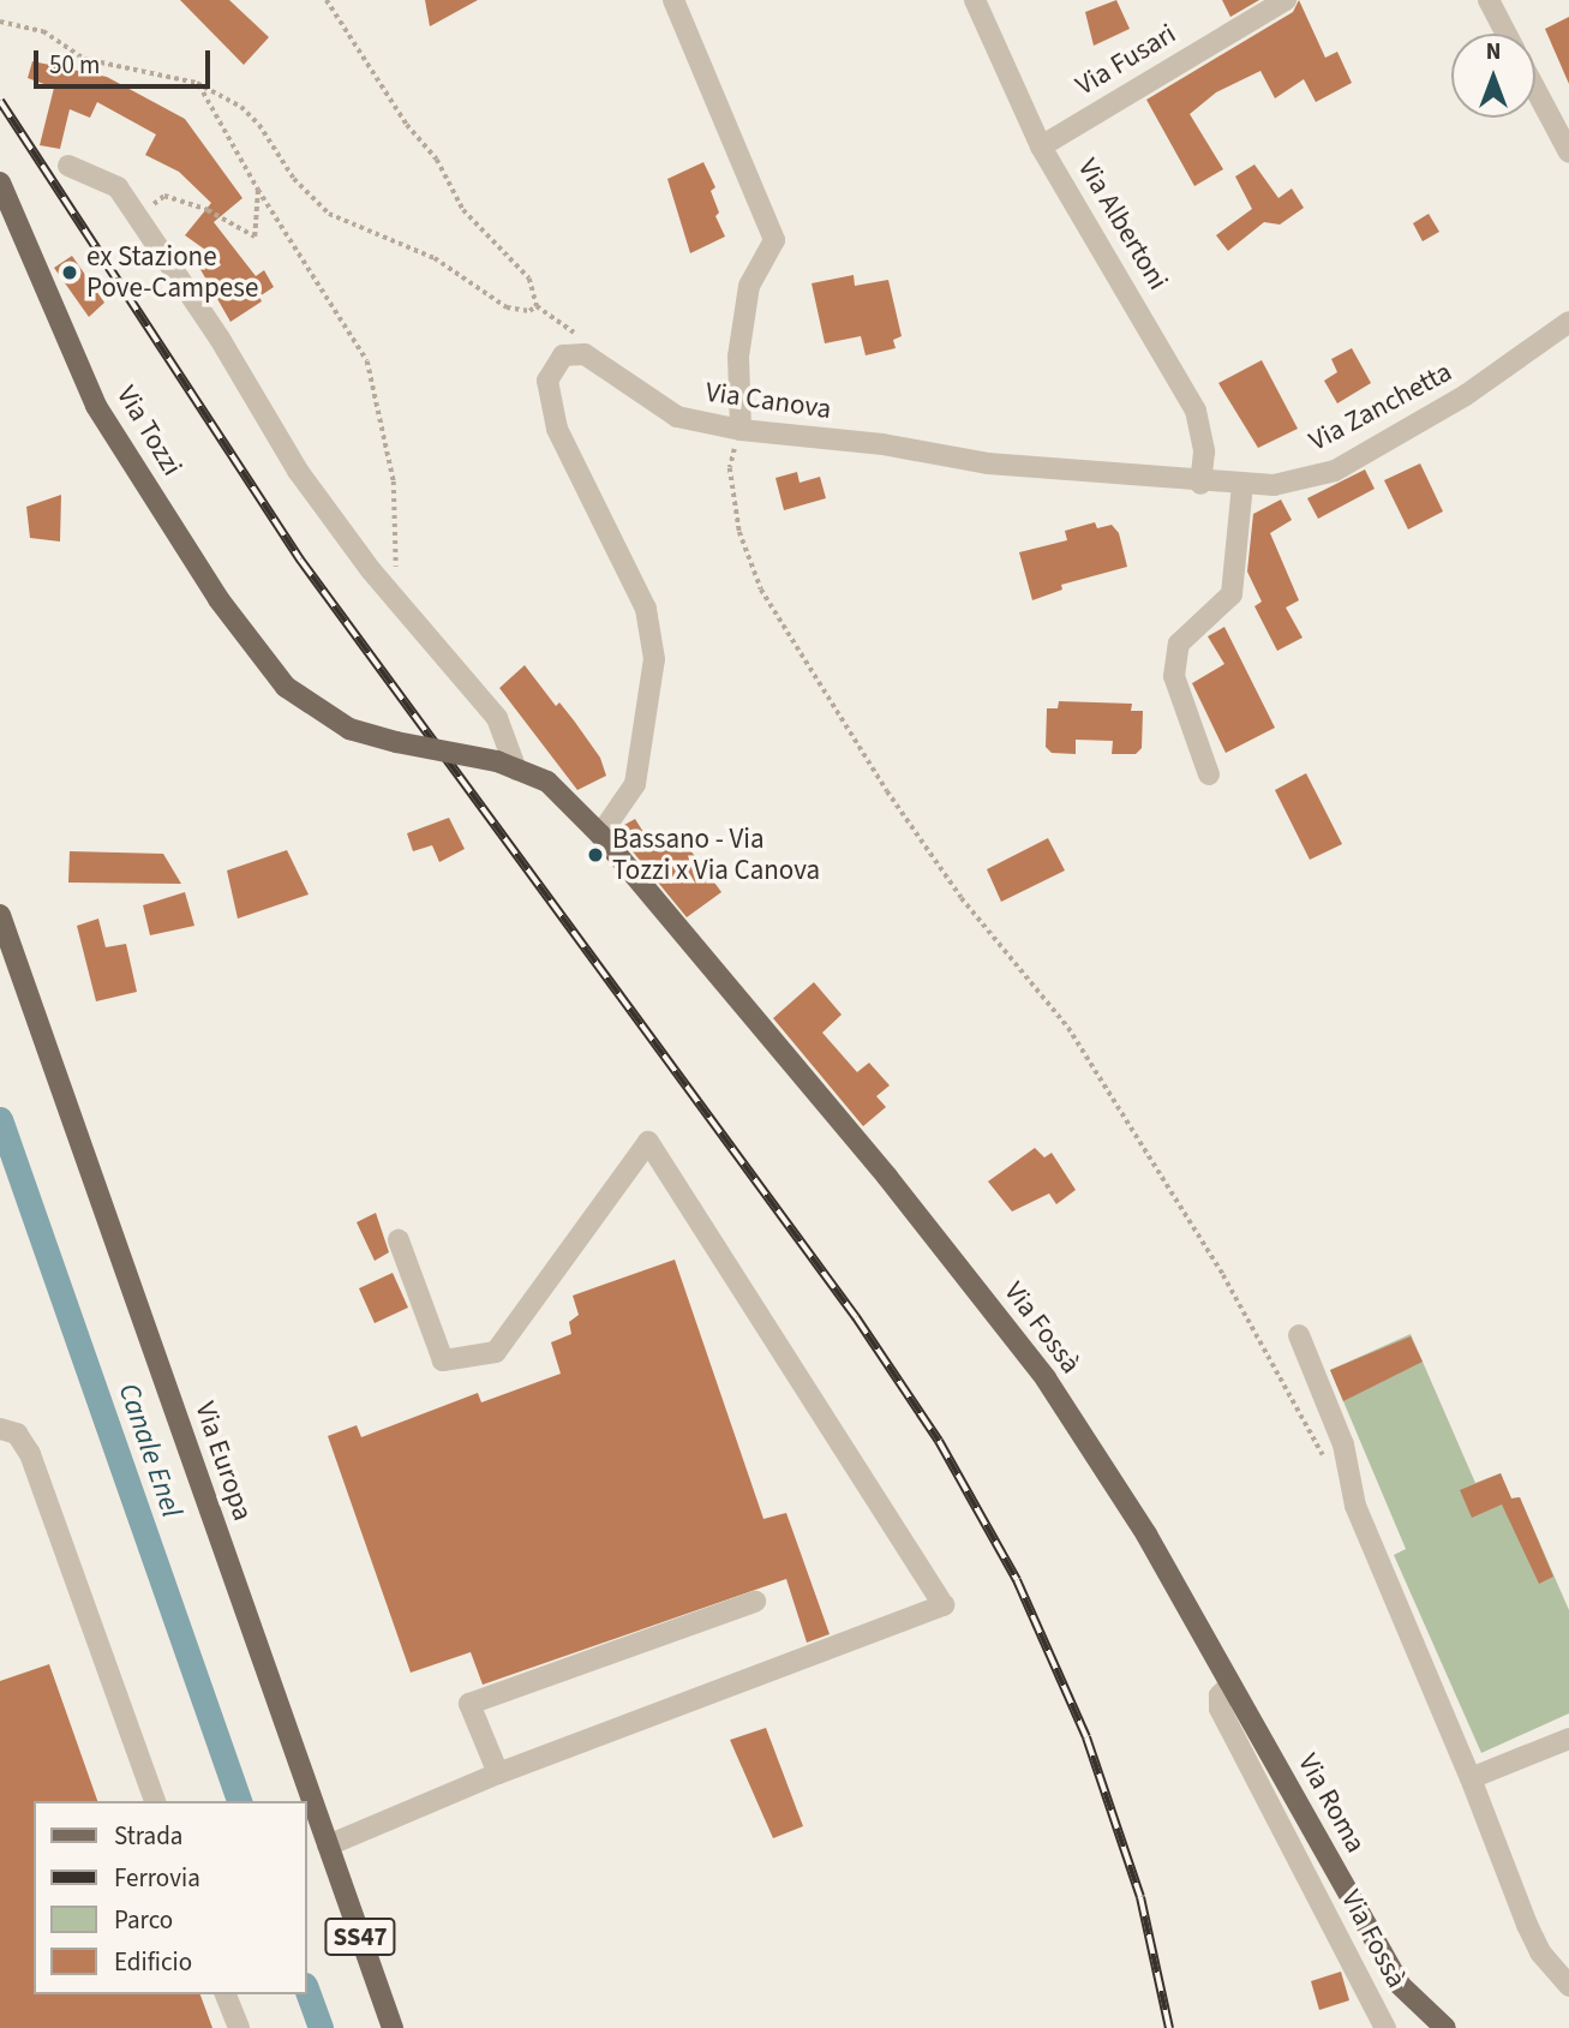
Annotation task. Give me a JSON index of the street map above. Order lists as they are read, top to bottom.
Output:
{
  "streets": {
    "main road": [
      "Via Tozzi",
      "Via Fossà",
      "Via Europa",
      "Via Roma",
      "SS47"
    ],
    "street": [
      "Via Fusari",
      "Via Albertoni",
      "Via Canova",
      "Via Zanchetta"
    ]
  },
  "crossings": [
    ["Via Fusari", "Via Albertoni"],
    ["Via Albertoni", "Via Canova"],
    ["Via Albertoni", "Via Zanchetta"],
    ["Via Canova", "Via Zanchetta"],
    ["Via Tozzi", "Via Fossà"],
    ["Via Fossà", "Via Roma"]
  ],
  "water": ["Canale Enel"],
  "places": ["ex Stazione Pove-Campese", "Bassano - Via Tozzi x Via Canova"],
  "legend": [
    "Strada",
    "Ferrovia",
    "Parco",
    "Edificio"
  ],
  "scale_bar": "50 m",
  "north": "top"
}
